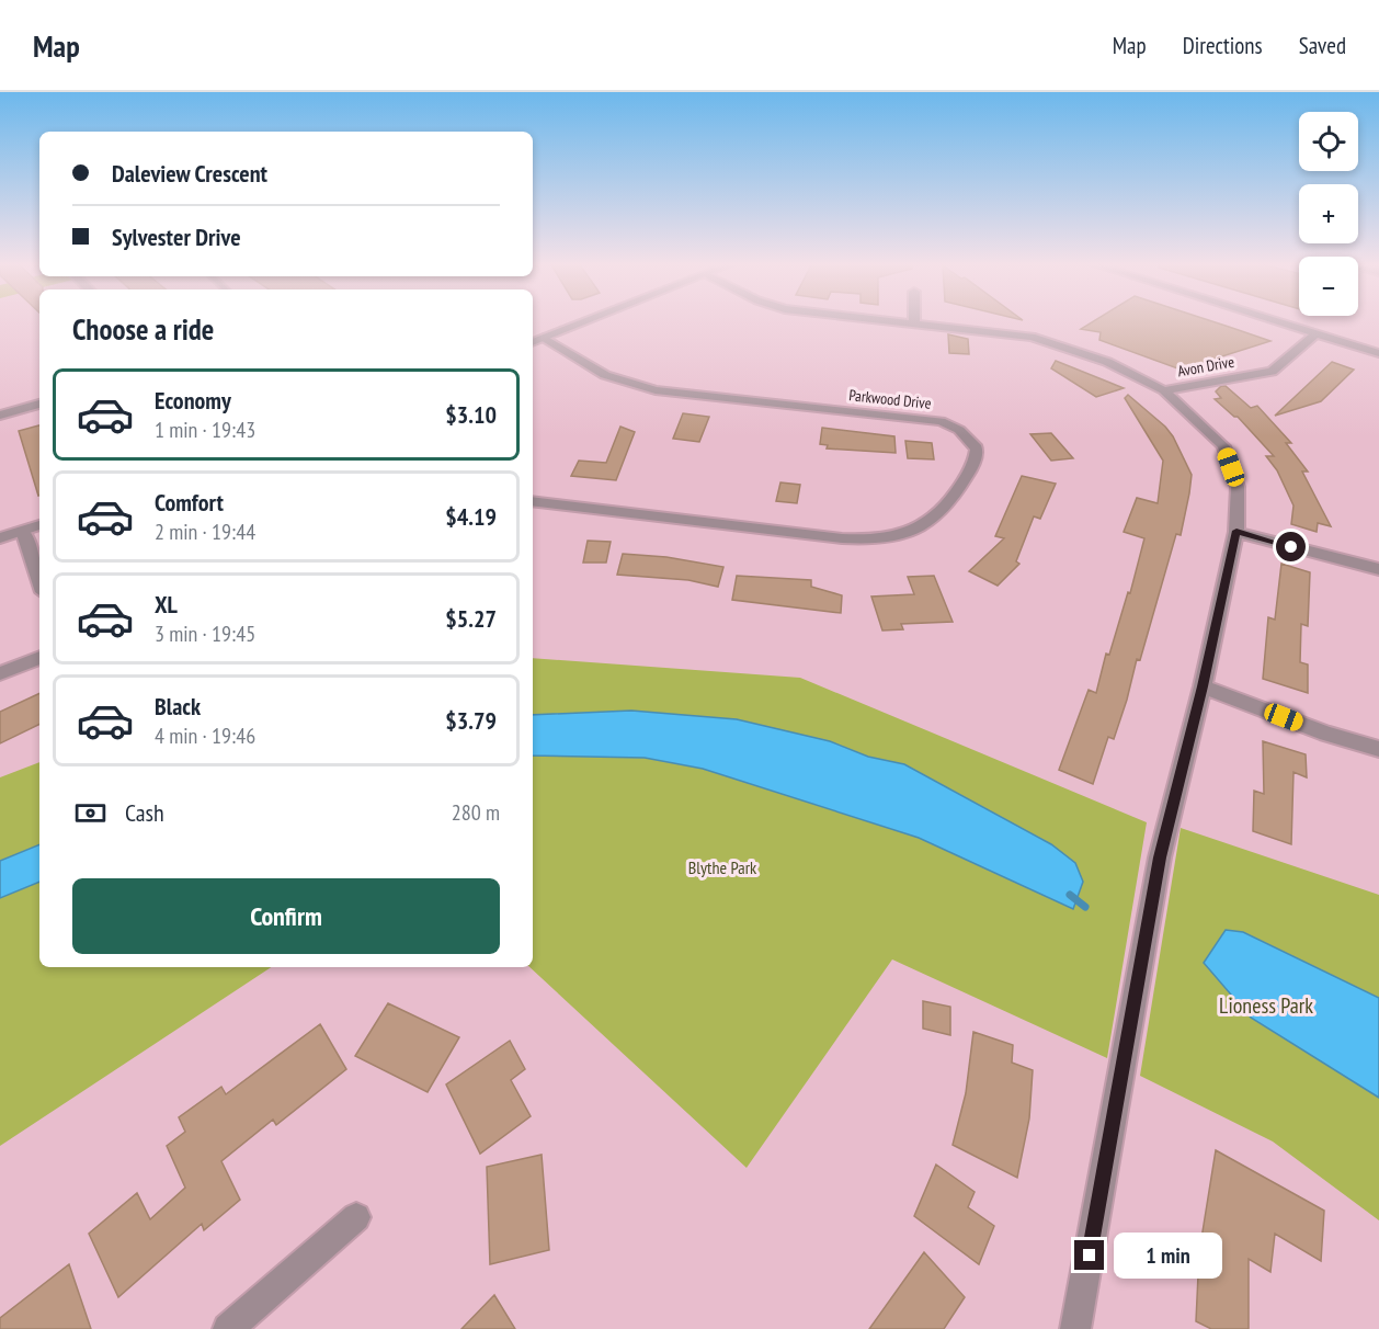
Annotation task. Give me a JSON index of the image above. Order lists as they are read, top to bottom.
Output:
{
  "streets": {
    "street": ["Avon Drive", "Parkwood Drive"]
  },
  "parks": ["Blythe Park", "Lioness Park"],
  "page": {
    "header": "Map",
    "nav": ["Map", "Directions", "Saved"],
    "map_buttons": ["+", "−"],
    "banner": ["Daleview Crescent", "Sylvester Drive"],
    "heading": "Choose a ride",
    "list": [
      {
        "name": "Economy",
        "note": "1 min · 19:43",
        "value": "$3.10"
      },
      {
        "name": "Comfort",
        "note": "2 min · 19:44",
        "value": "$4.19"
      },
      {
        "name": "XL",
        "note": "3 min · 19:45",
        "value": "$5.27"
      },
      {
        "name": "Black",
        "note": "4 min · 19:46",
        "value": "$3.79"
      }
    ],
    "pay": ["Cash", "280 m"],
    "buttons": "Confirm",
    "bubble": "1 min"
  }
}
